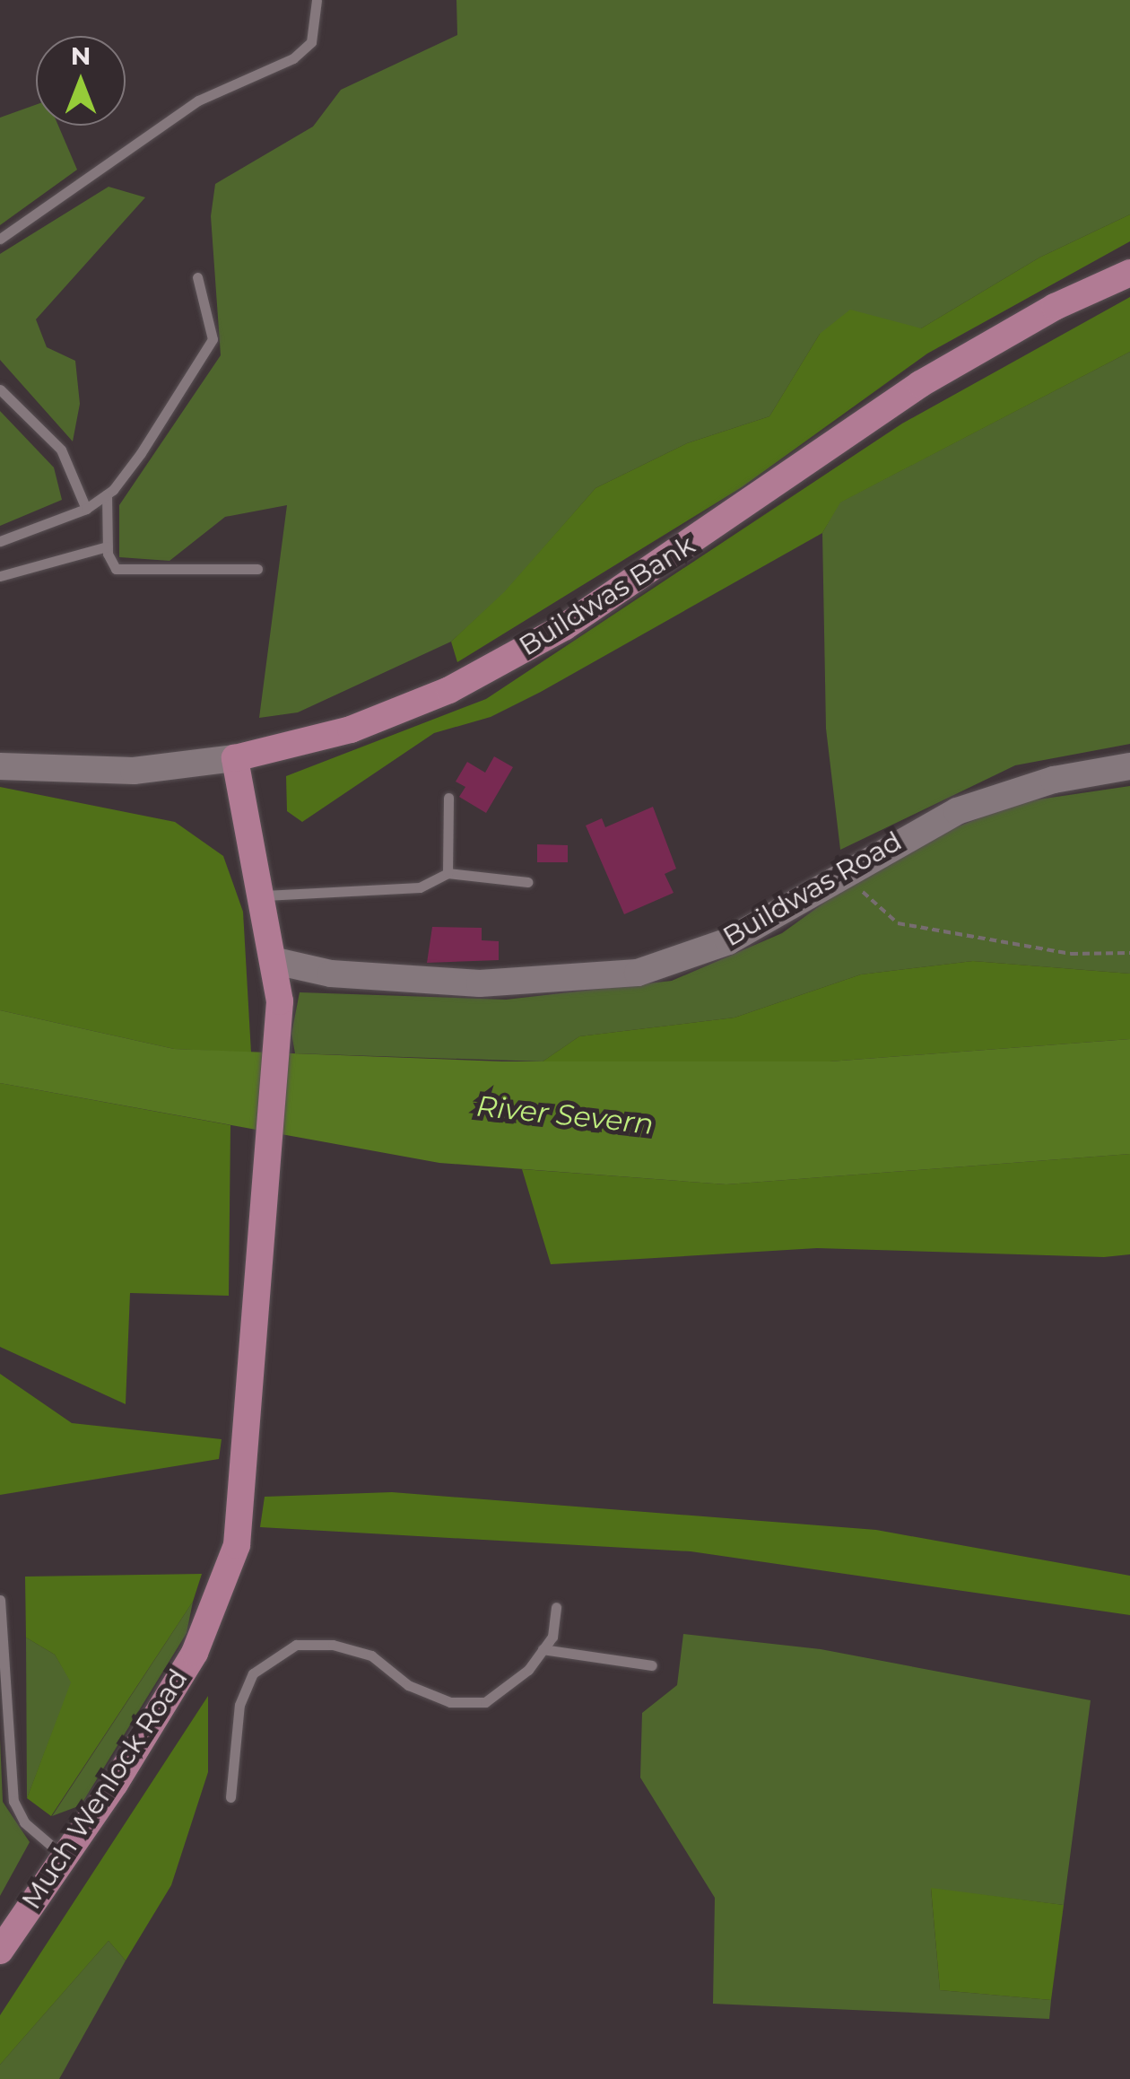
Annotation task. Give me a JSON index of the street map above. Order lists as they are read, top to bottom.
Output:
{
  "streets": {
    "main road": ["Buildwas Bank", "Much Wenlock Road"],
    "street": ["Buildwas Road"]
  },
  "crossings": [
    ["Buildwas Road", "Much Wenlock Road"]
  ],
  "water": ["River Severn"],
  "north": "top"
}
